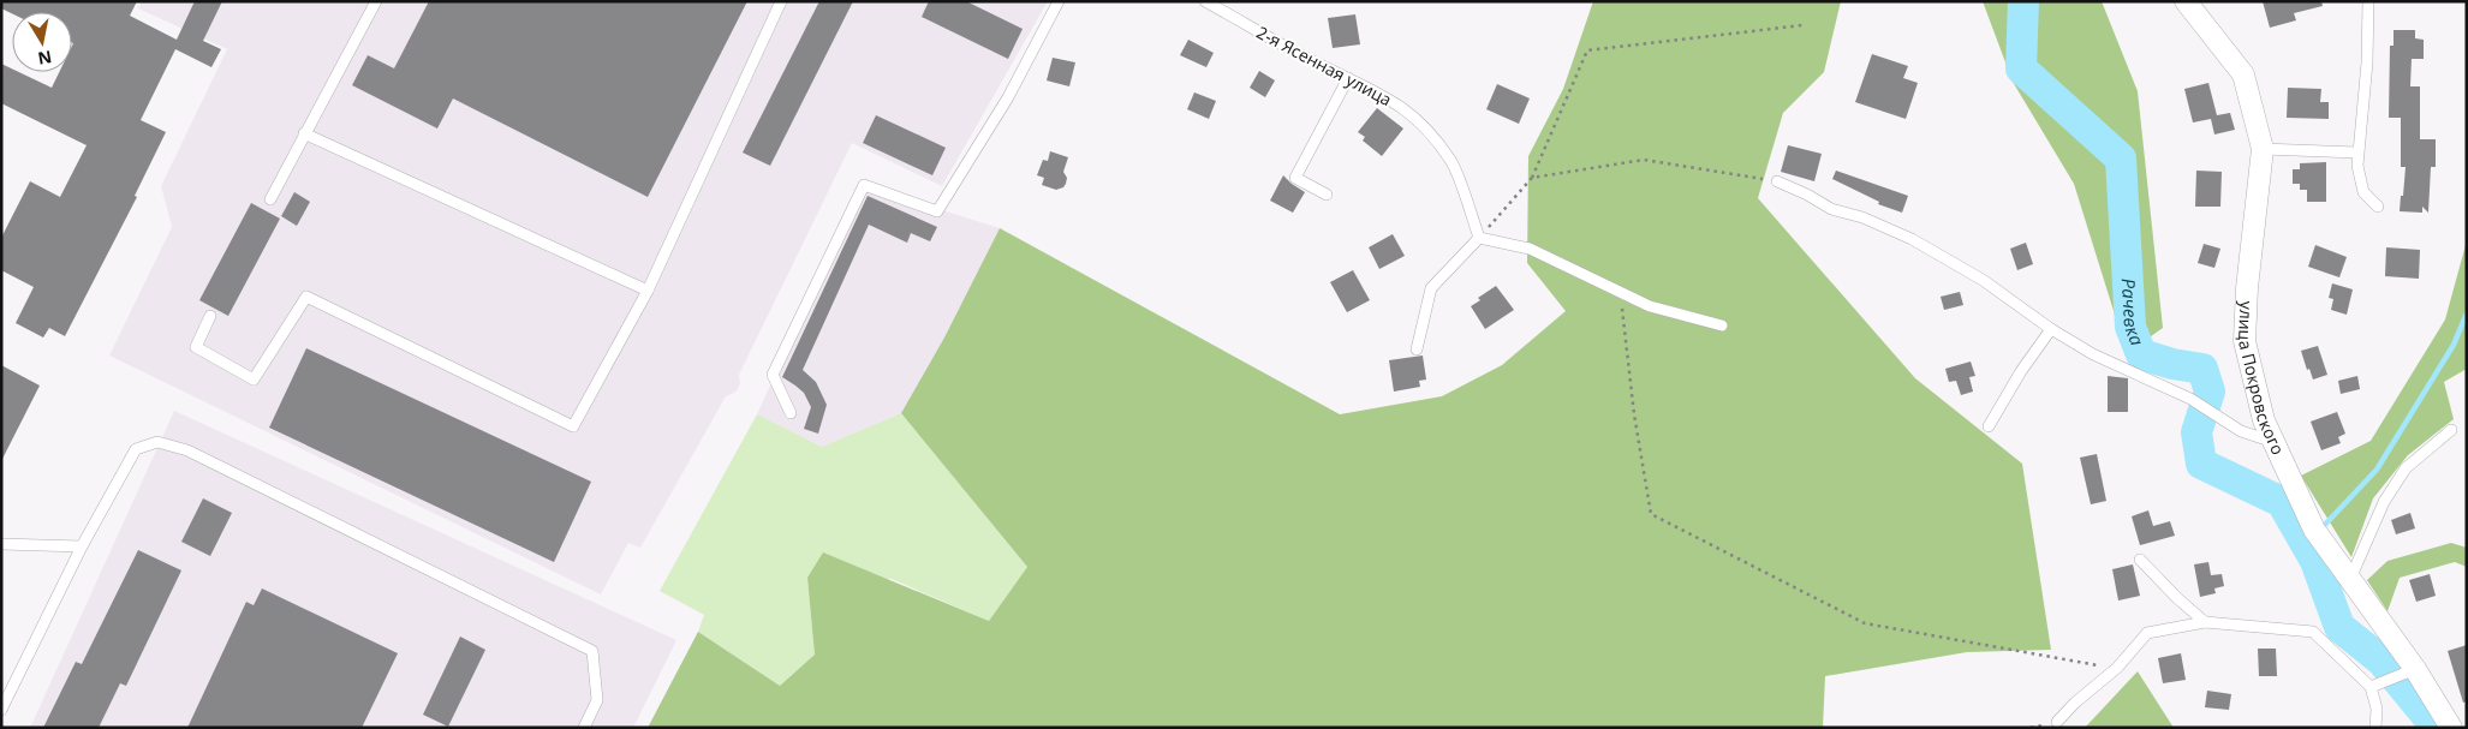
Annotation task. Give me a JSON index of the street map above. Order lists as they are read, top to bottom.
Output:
{
  "streets": {
    "street": ["улица Покровского"],
    "lane": ["2-я Ясенная улица"]
  },
  "water": ["Рачевка"],
  "north": "bottom"
}
